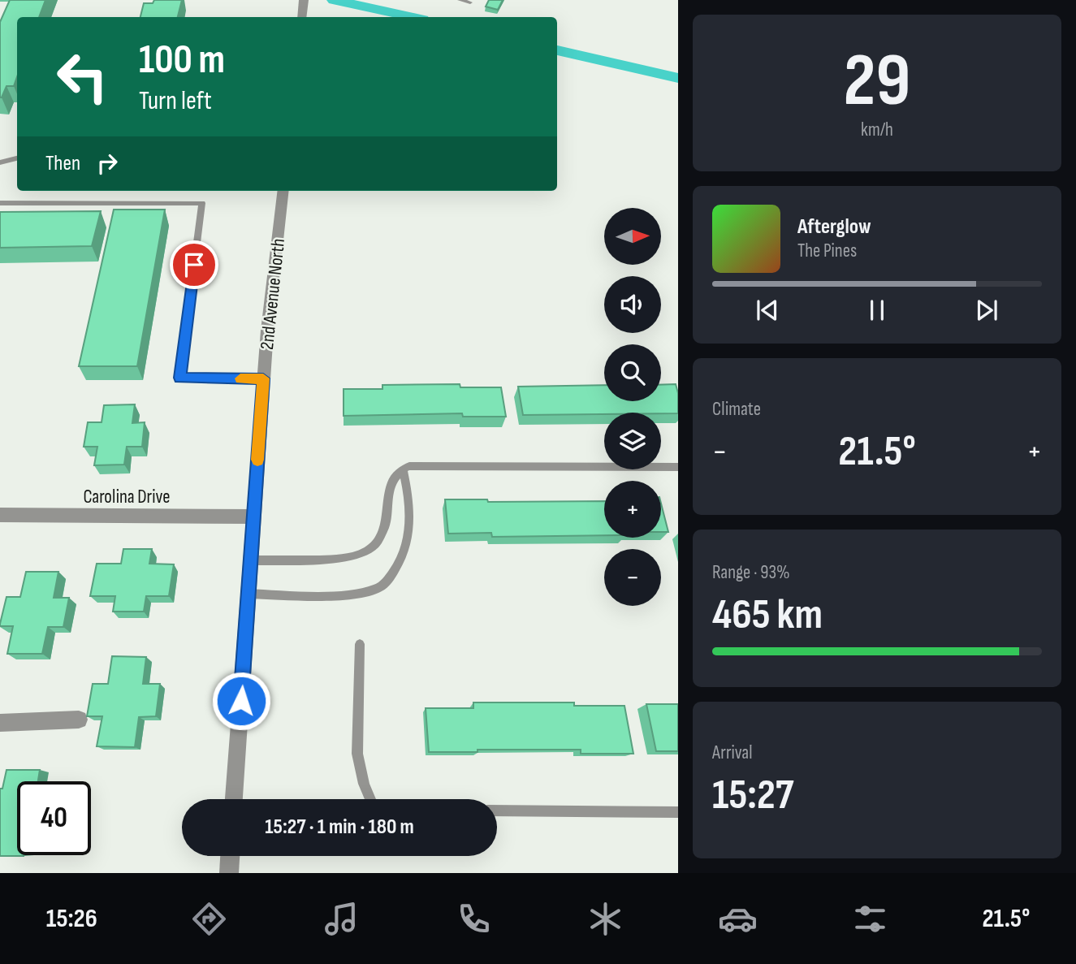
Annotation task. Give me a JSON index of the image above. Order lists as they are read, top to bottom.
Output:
{
  "streets": {
    "street": ["2nd Avenue North", "Carolina Drive"]
  },
  "crossings": [
    ["2nd Avenue North", "Carolina Drive"]
  ],
  "north": "right",
  "page": {
    "tile": [
      ["29", "km/h"],
      "Climate",
      ["Range · 93%", "465 km"],
      ["Arrival", "15:27"]
    ],
    "turn": ["100 m", "Turn left"],
    "then": "Then",
    "song": ["Afterglow", "The Pines"],
    "map_buttons": ["+", "−"],
    "heat": ["−", "21.5°", "+"],
    "limit": "40",
    "trip": "15:27 · 1 min · 180 m",
    "tabs": ["15:26", "21.5°"]
  }
}
